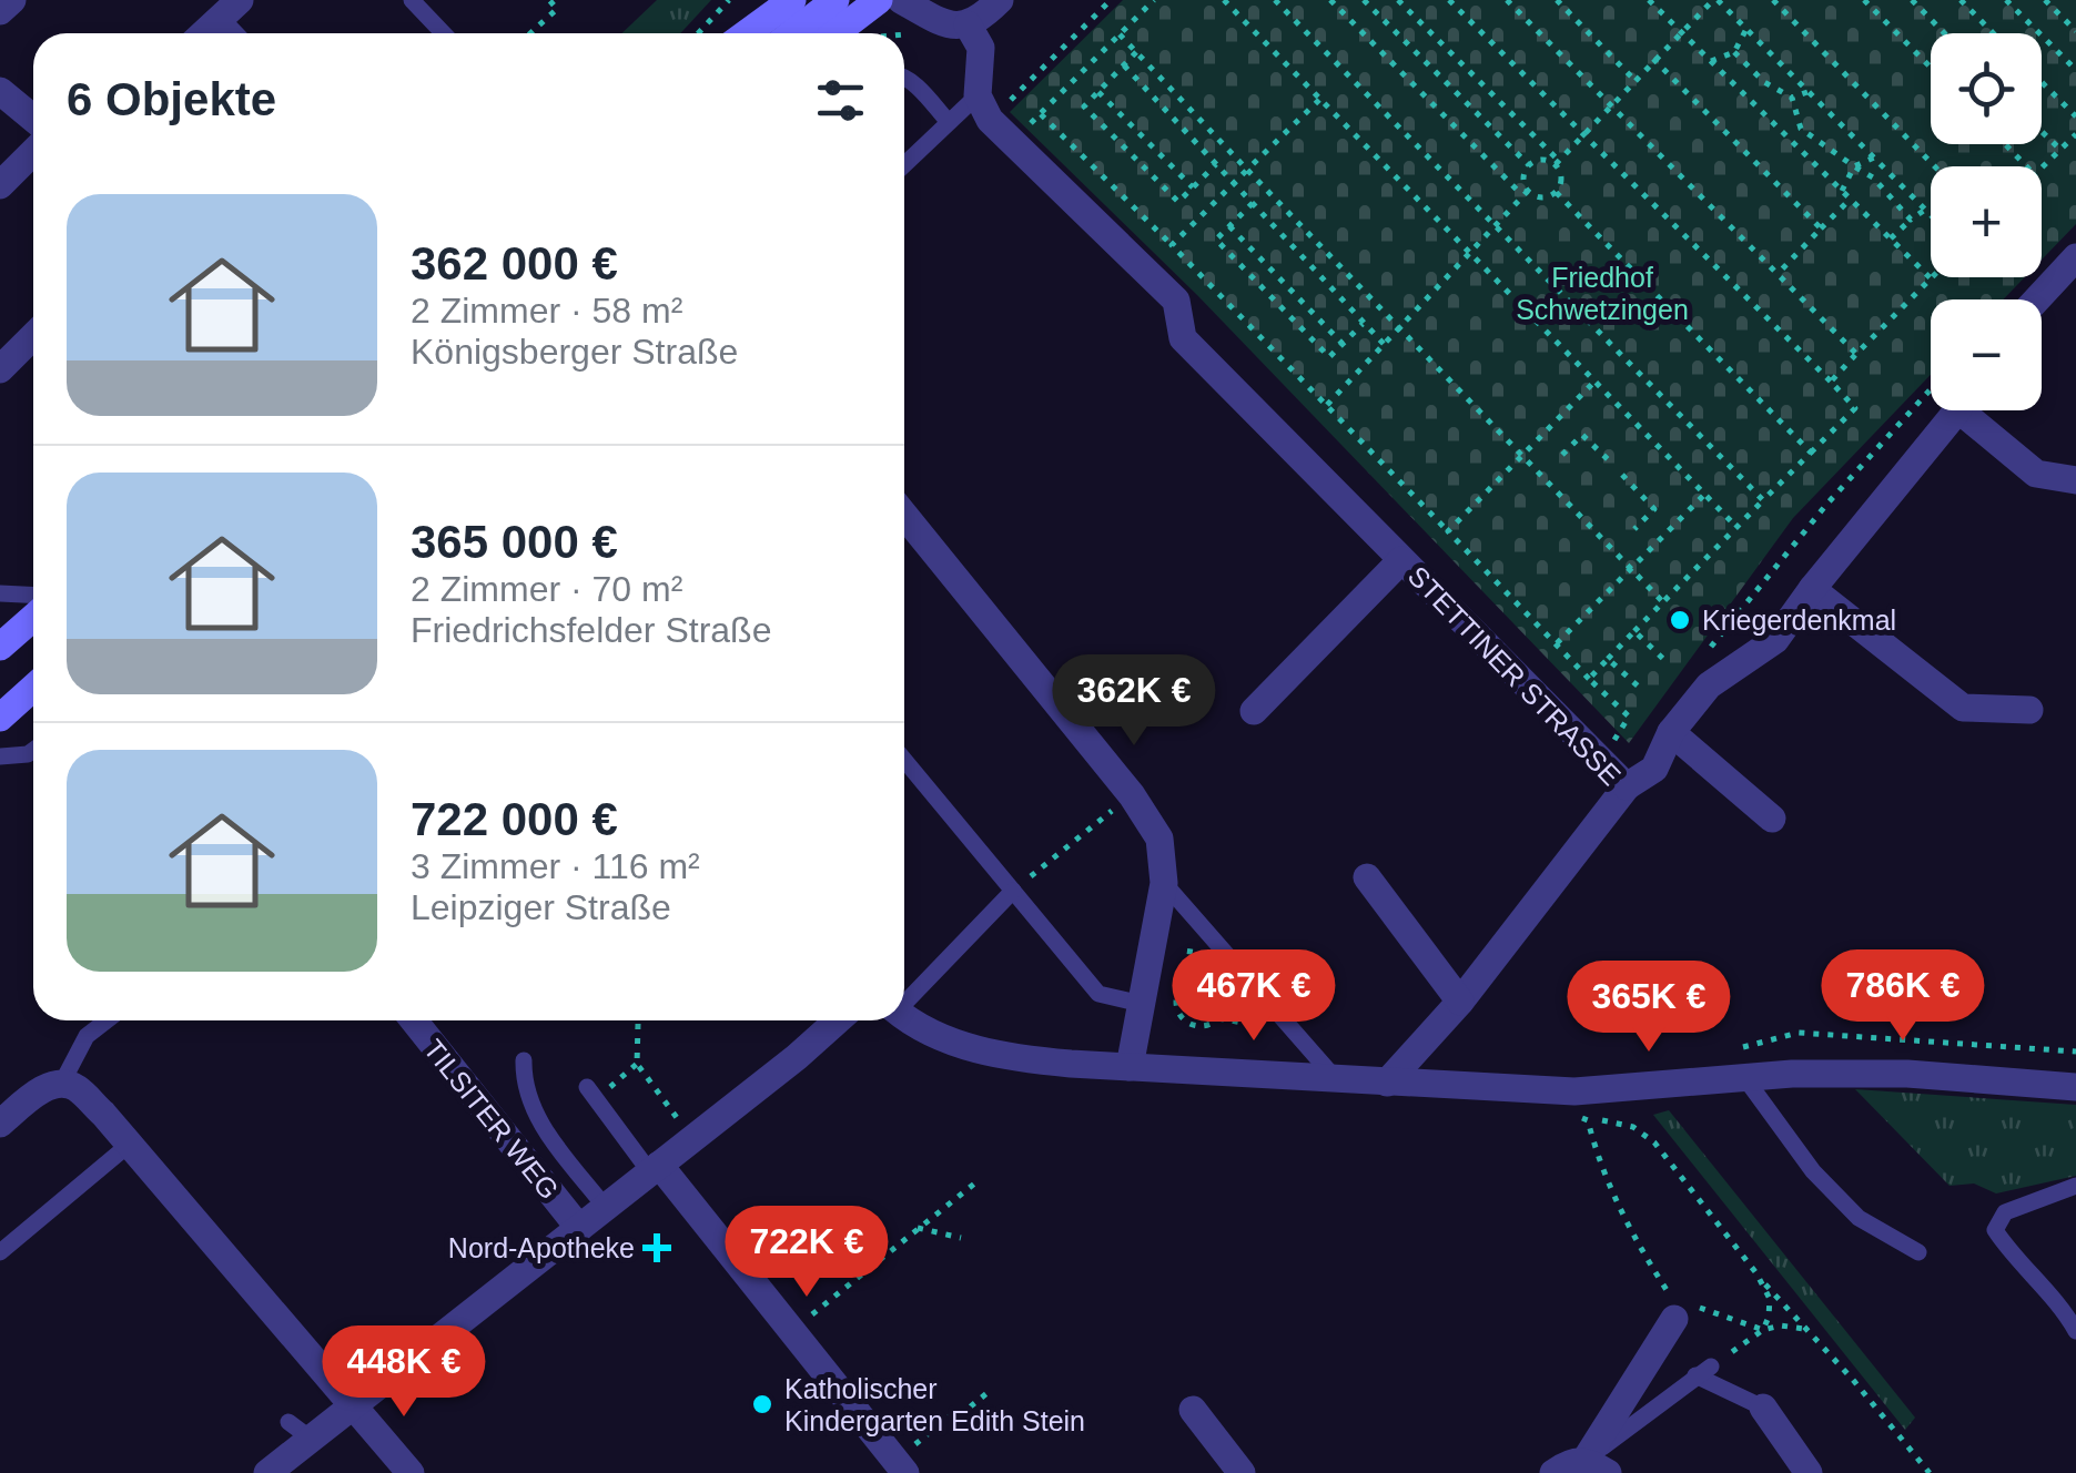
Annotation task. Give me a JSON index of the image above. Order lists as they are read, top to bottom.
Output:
{
  "streets": {
    "street": ["STETTINER STRASSE", "TILSITER WEG"]
  },
  "parks": ["Friedhof Schwetzingen"],
  "places": {
    "other": ["Kriegerdenkmal", "Katholischer Kindergarten Edith Stein"],
    "health": ["Nord-Apotheke"]
  },
  "page": {
    "map_buttons": ["+", "−"],
    "heading": "6 Objekte",
    "list": [
      {
        "name": "362 000 €",
        "note": "2 Zimmer · 58 m² · Königsberger Straße"
      },
      {
        "name": "365 000 €",
        "note": "2 Zimmer · 70 m² · Friedrichsfelder Straße"
      },
      {
        "name": "722 000 €",
        "note": "3 Zimmer · 116 m² · Leipziger Straße"
      }
    ],
    "price": [
      "362K €",
      "467K €",
      "786K €",
      "365K €",
      "722K €",
      "448K €"
    ]
  }
}
